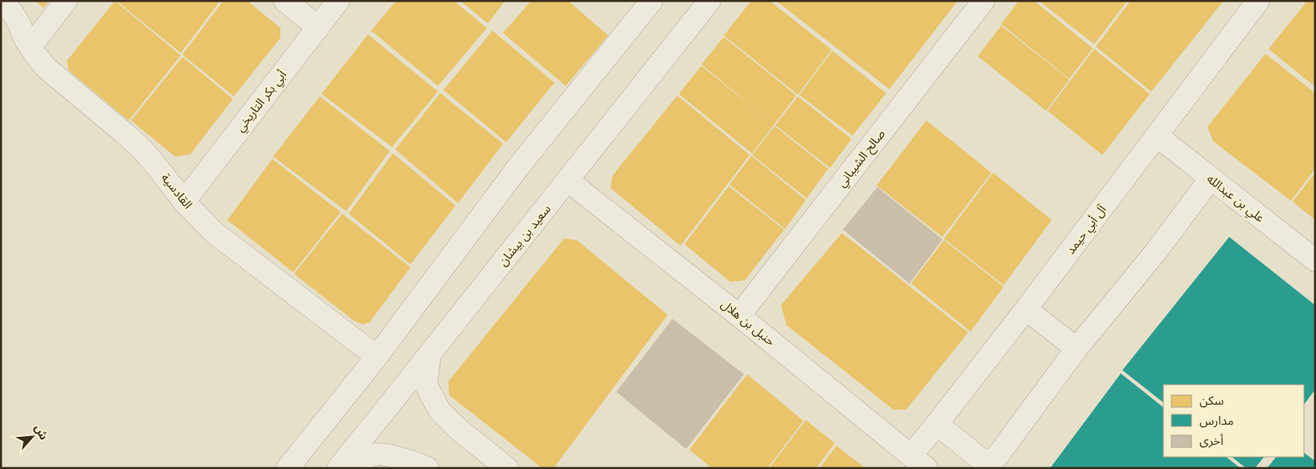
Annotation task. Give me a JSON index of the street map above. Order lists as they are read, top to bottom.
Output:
{
  "streets": {
    "street": [
      "أبي بكر التاريخي",
      "صالح الشيباني",
      "القادسية",
      "علي بن عبدالله",
      "آل أبي حيمد",
      "سعيد بن بيشان",
      "حنبل بن هلال"
    ]
  },
  "crossings": [
    ["أبي بكر التاريخي", "القادسية"],
    ["صالح الشيباني", "حنبل بن هلال"],
    ["علي بن عبدالله", "آل أبي حيمد"],
    ["آل أبي حيمد", "حنبل بن هلال"],
    ["سعيد بن بيشان", "حنبل بن هلال"]
  ],
  "legend": ["سكن", "مدارس", "أخرى"],
  "north": "top right"
}
